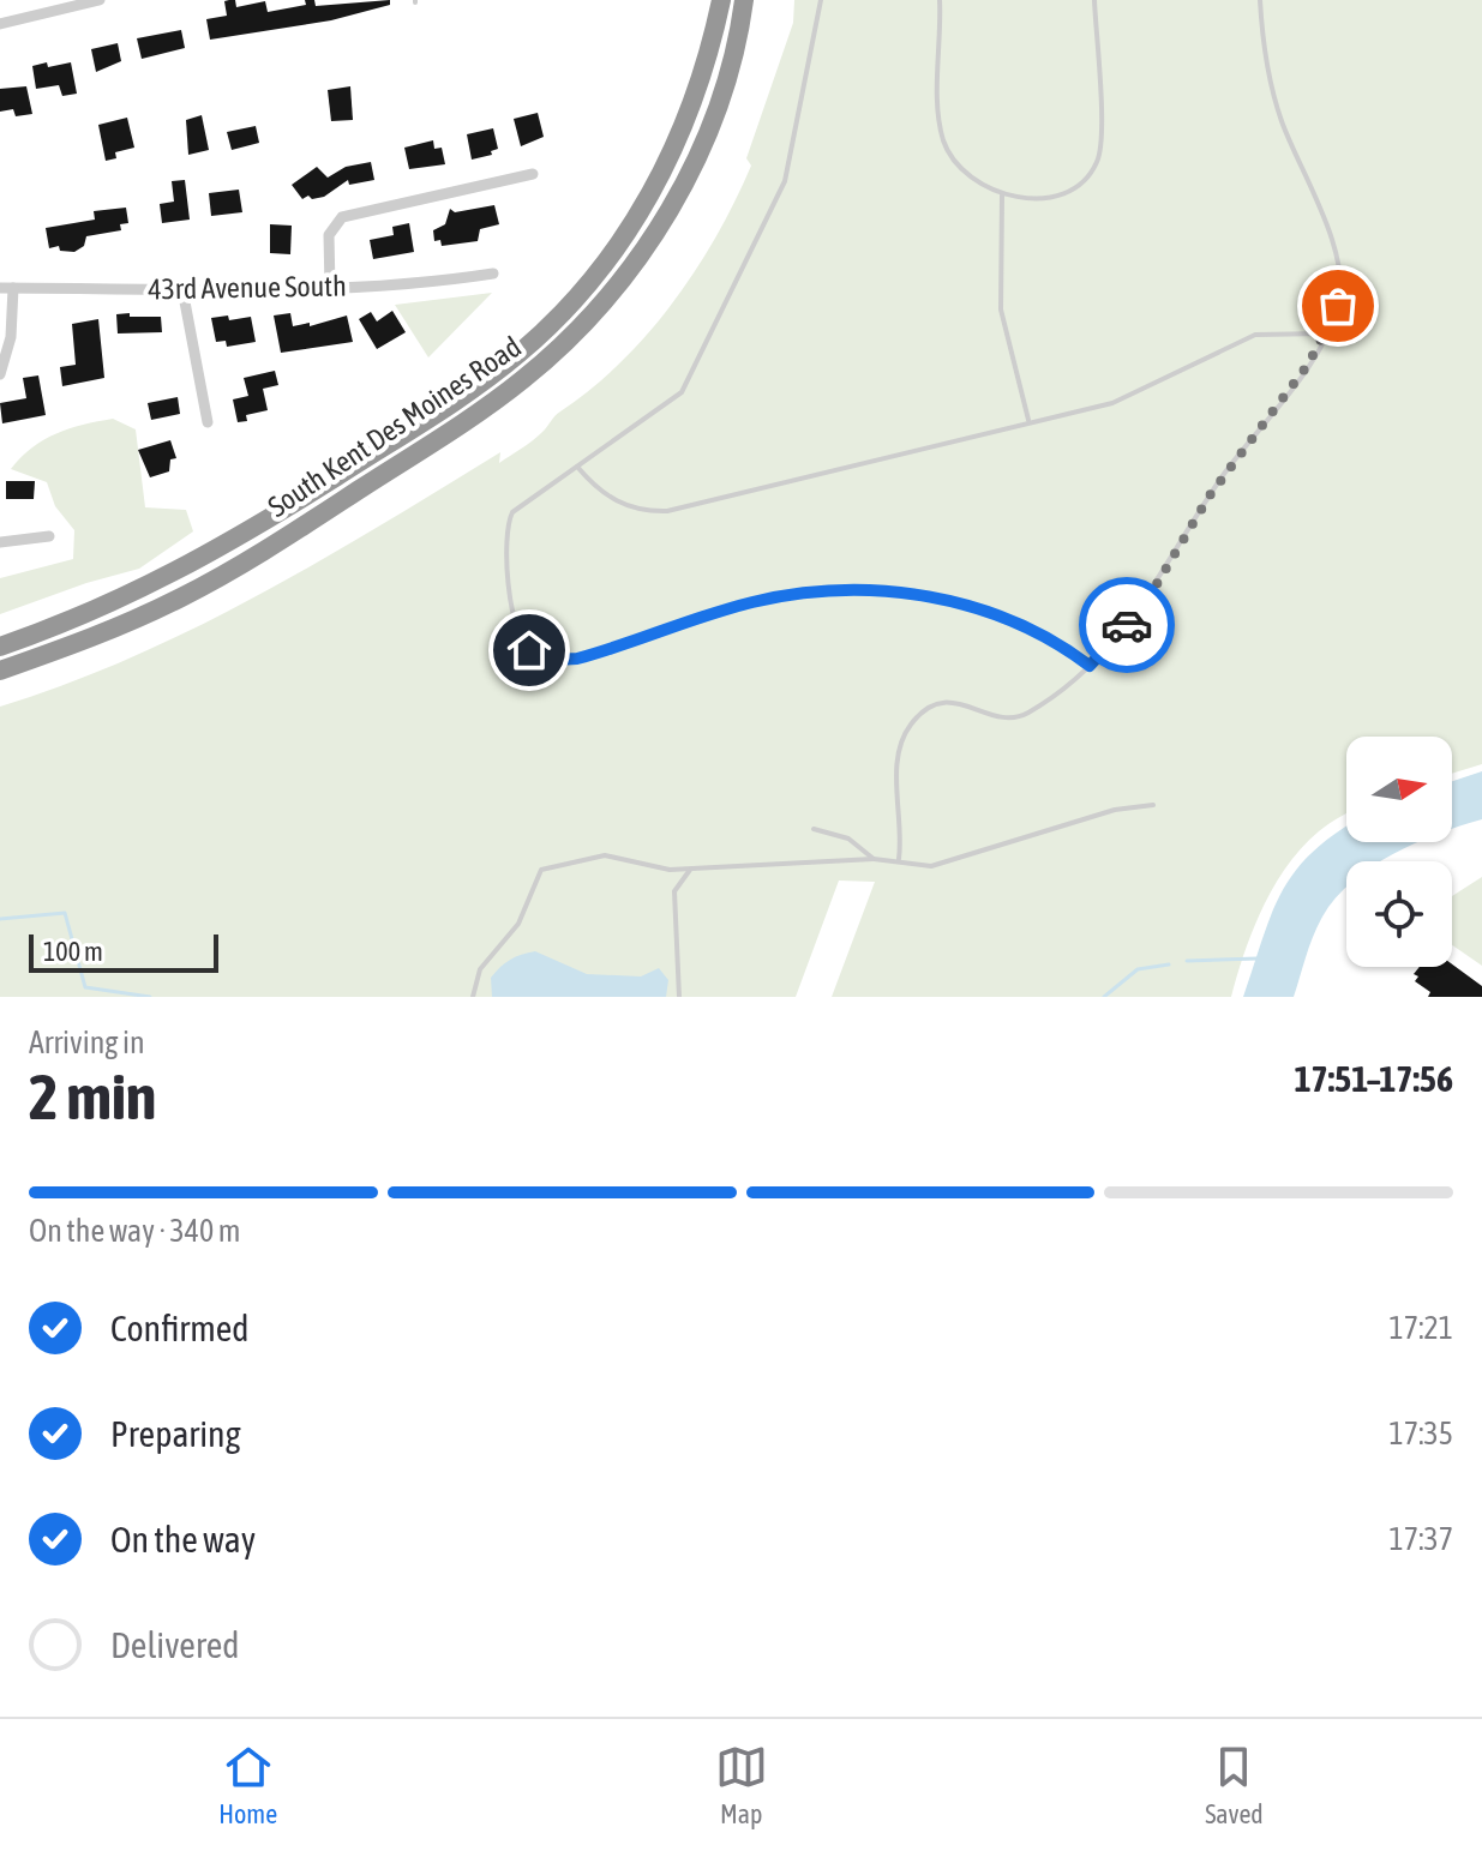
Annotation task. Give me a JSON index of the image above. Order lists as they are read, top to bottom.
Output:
{
  "streets": {
    "highway": ["South Kent Des Moines Road"],
    "street": ["43rd Avenue South"]
  },
  "scale_bar": "100 m",
  "north": "right",
  "page": {
    "scale": "100 m",
    "heading": ["2 min", "Arriving in", "17:51–17:56"],
    "bar": "On the way · 340 m",
    "list": [
      ["Confirmed", "17:21"],
      ["Preparing", "17:35"],
      ["On the way", "17:37"],
      "Delivered"
    ],
    "tabs": ["Home", "Map", "Saved"]
  }
}
